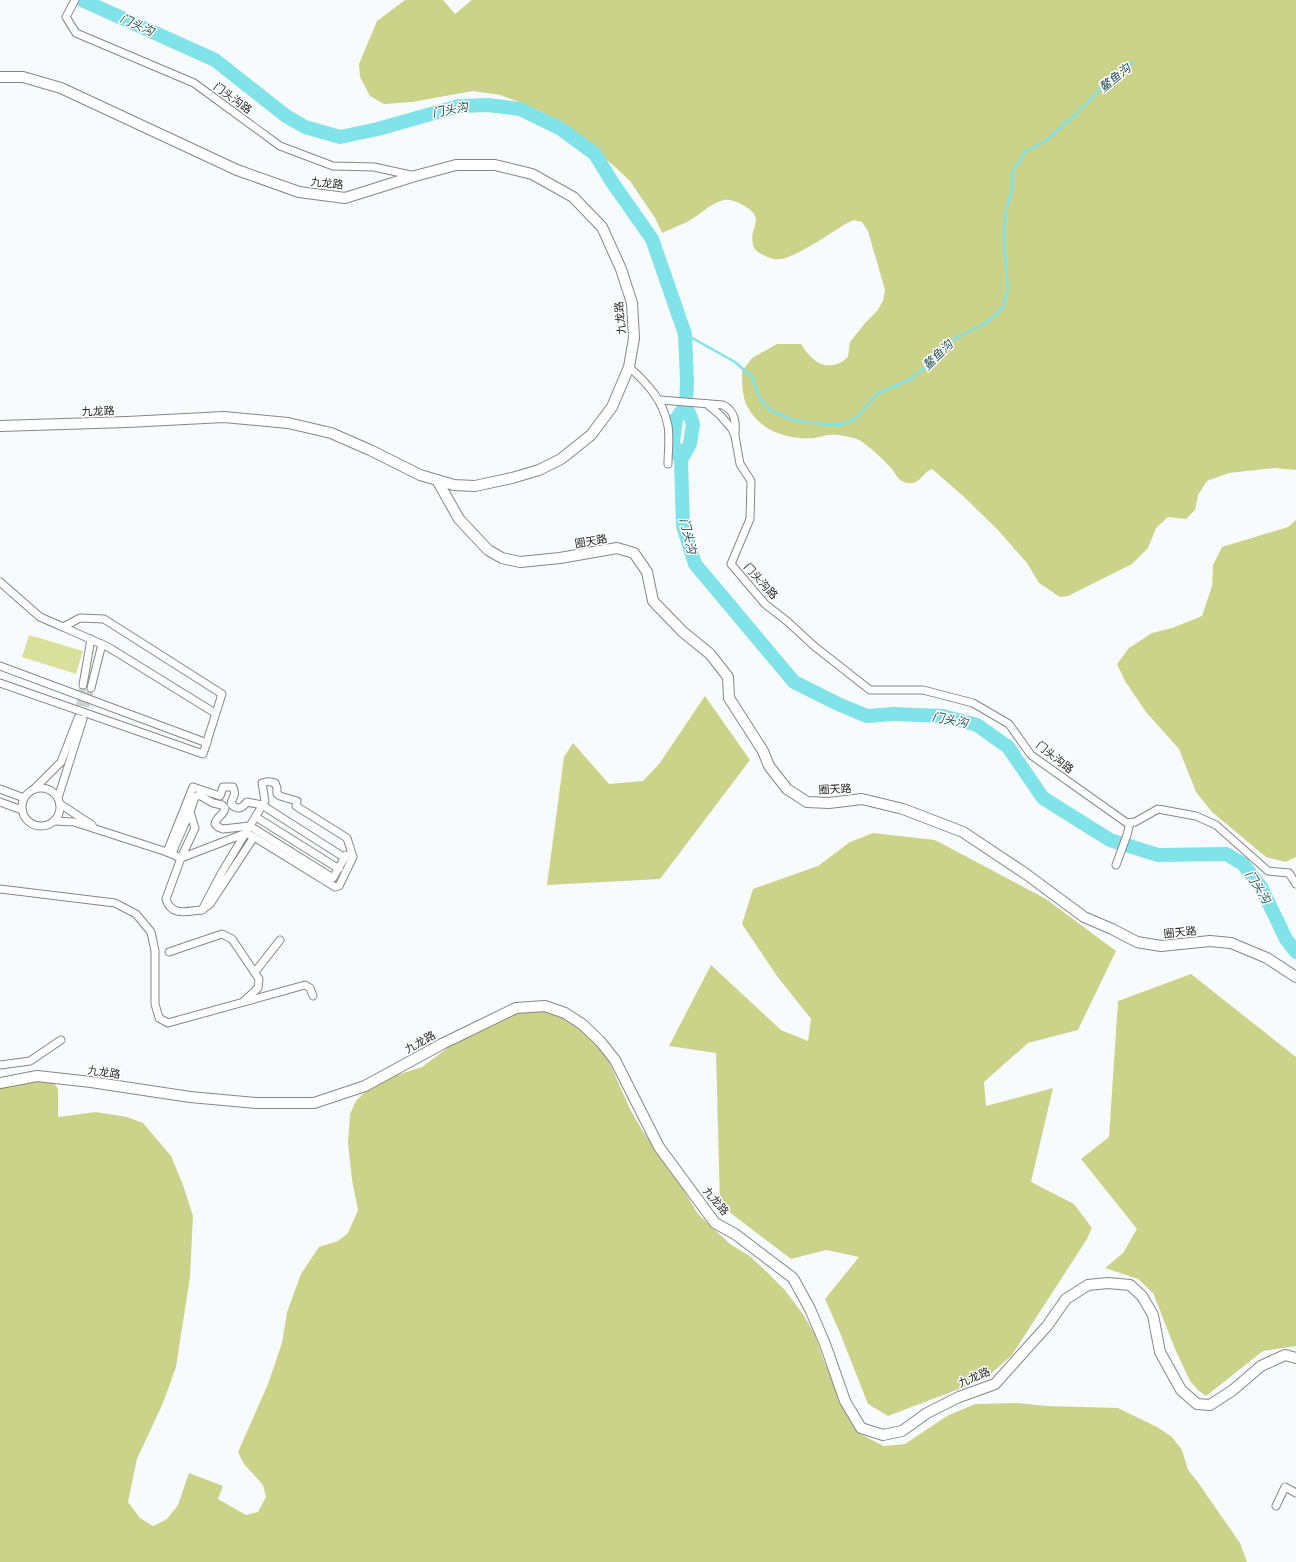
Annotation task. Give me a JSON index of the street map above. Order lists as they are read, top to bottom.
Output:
{
  "streets": {
    "street": ["门头沟路", "九龙路", "圈天路"]
  },
  "crossings": [
    ["门头沟路", "九龙路"],
    ["九龙路", "圈天路"]
  ],
  "water": ["门头沟", "鳌鱼沟"]
}
